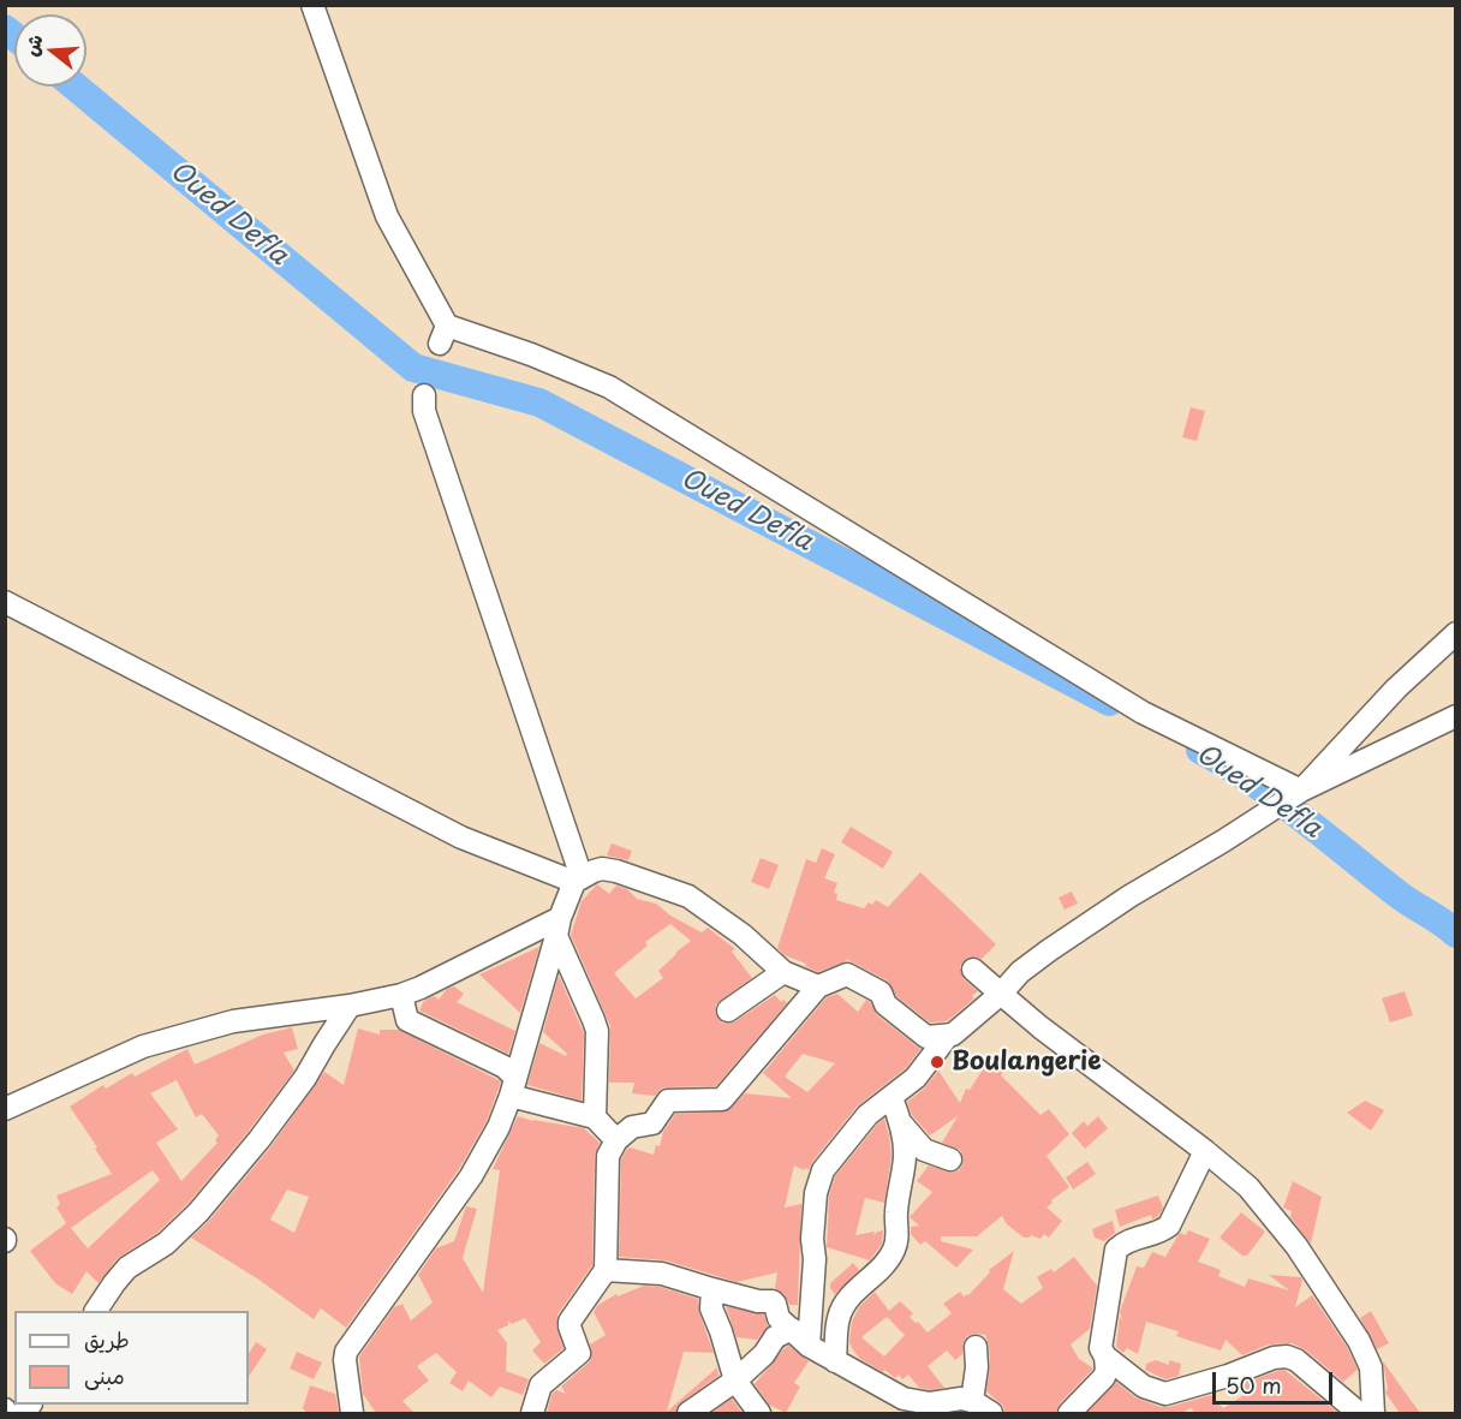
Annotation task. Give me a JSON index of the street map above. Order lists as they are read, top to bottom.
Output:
{
  "water": ["Oued Defla"],
  "places": ["Boulangerie"],
  "legend": ["طريق", "مبنى"],
  "scale_bar": "50 m",
  "north": "left"
}
